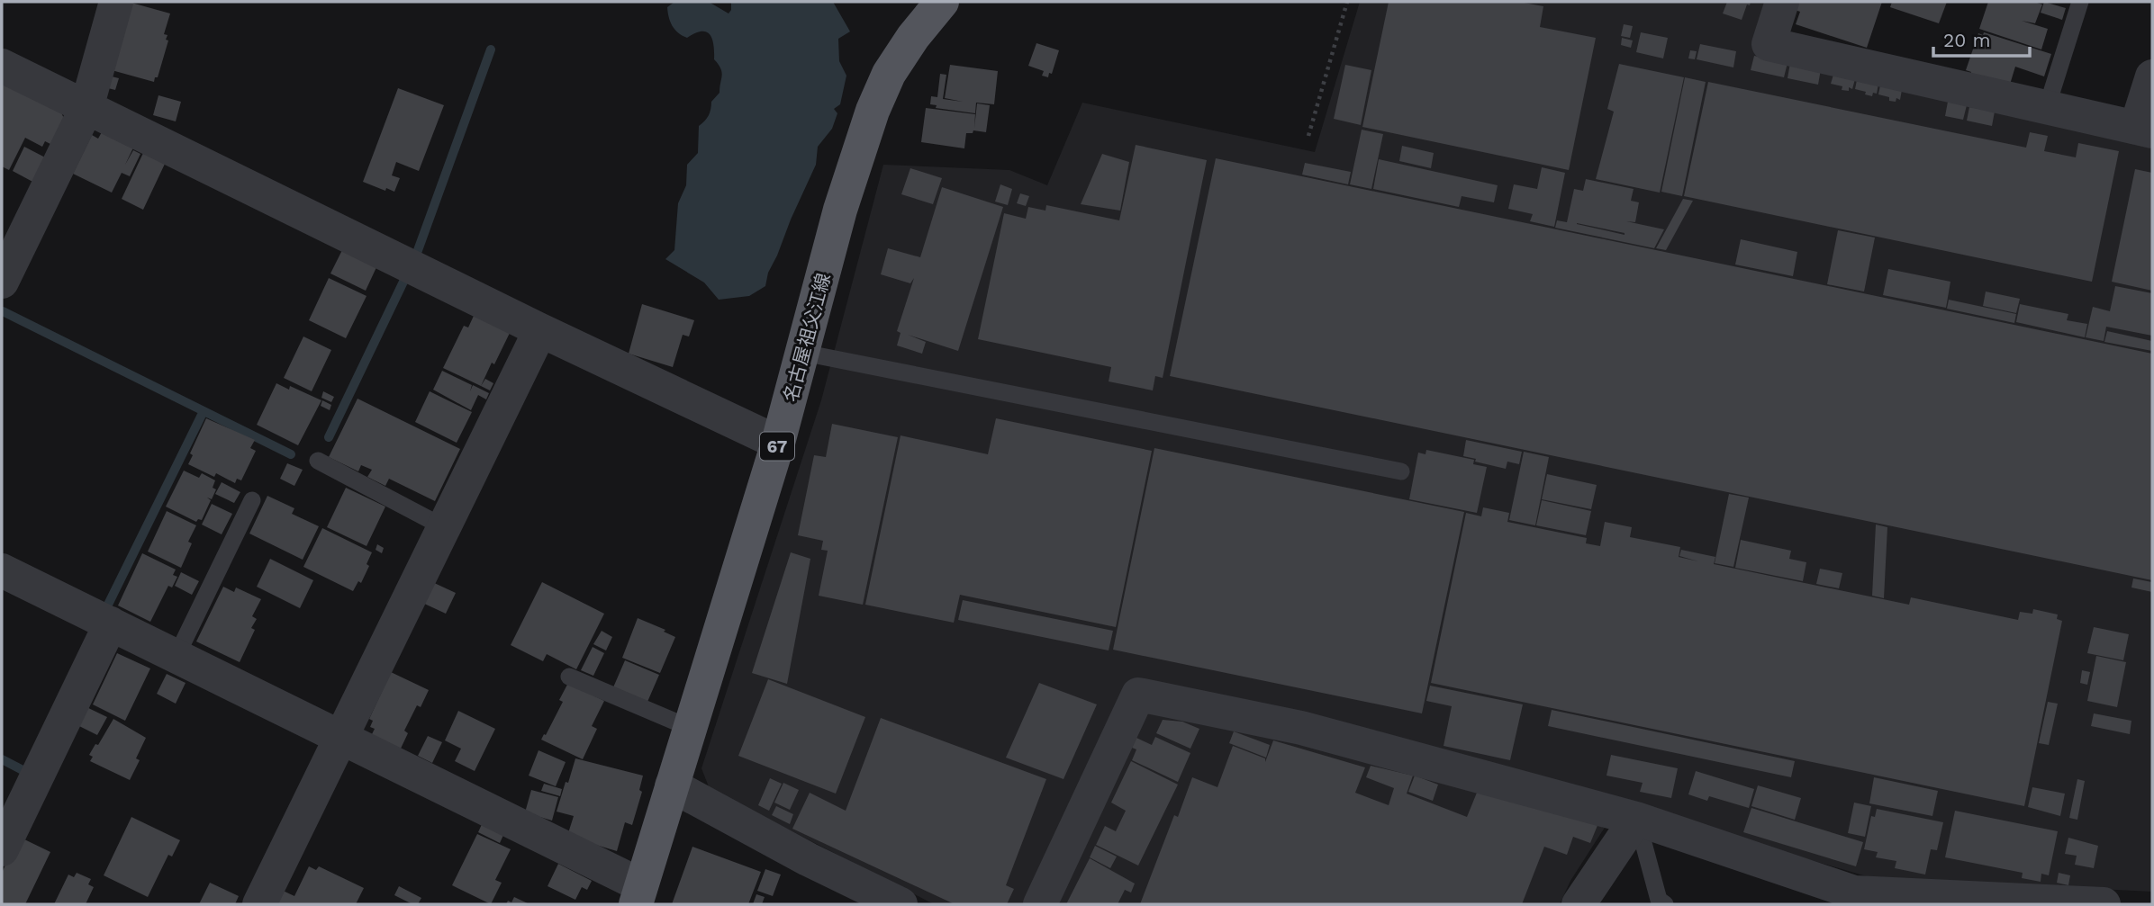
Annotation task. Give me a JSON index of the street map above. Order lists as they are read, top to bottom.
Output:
{
  "streets": {
    "main road": ["名古屋祖父江線", "67"]
  },
  "scale_bar": "20 m"
}
